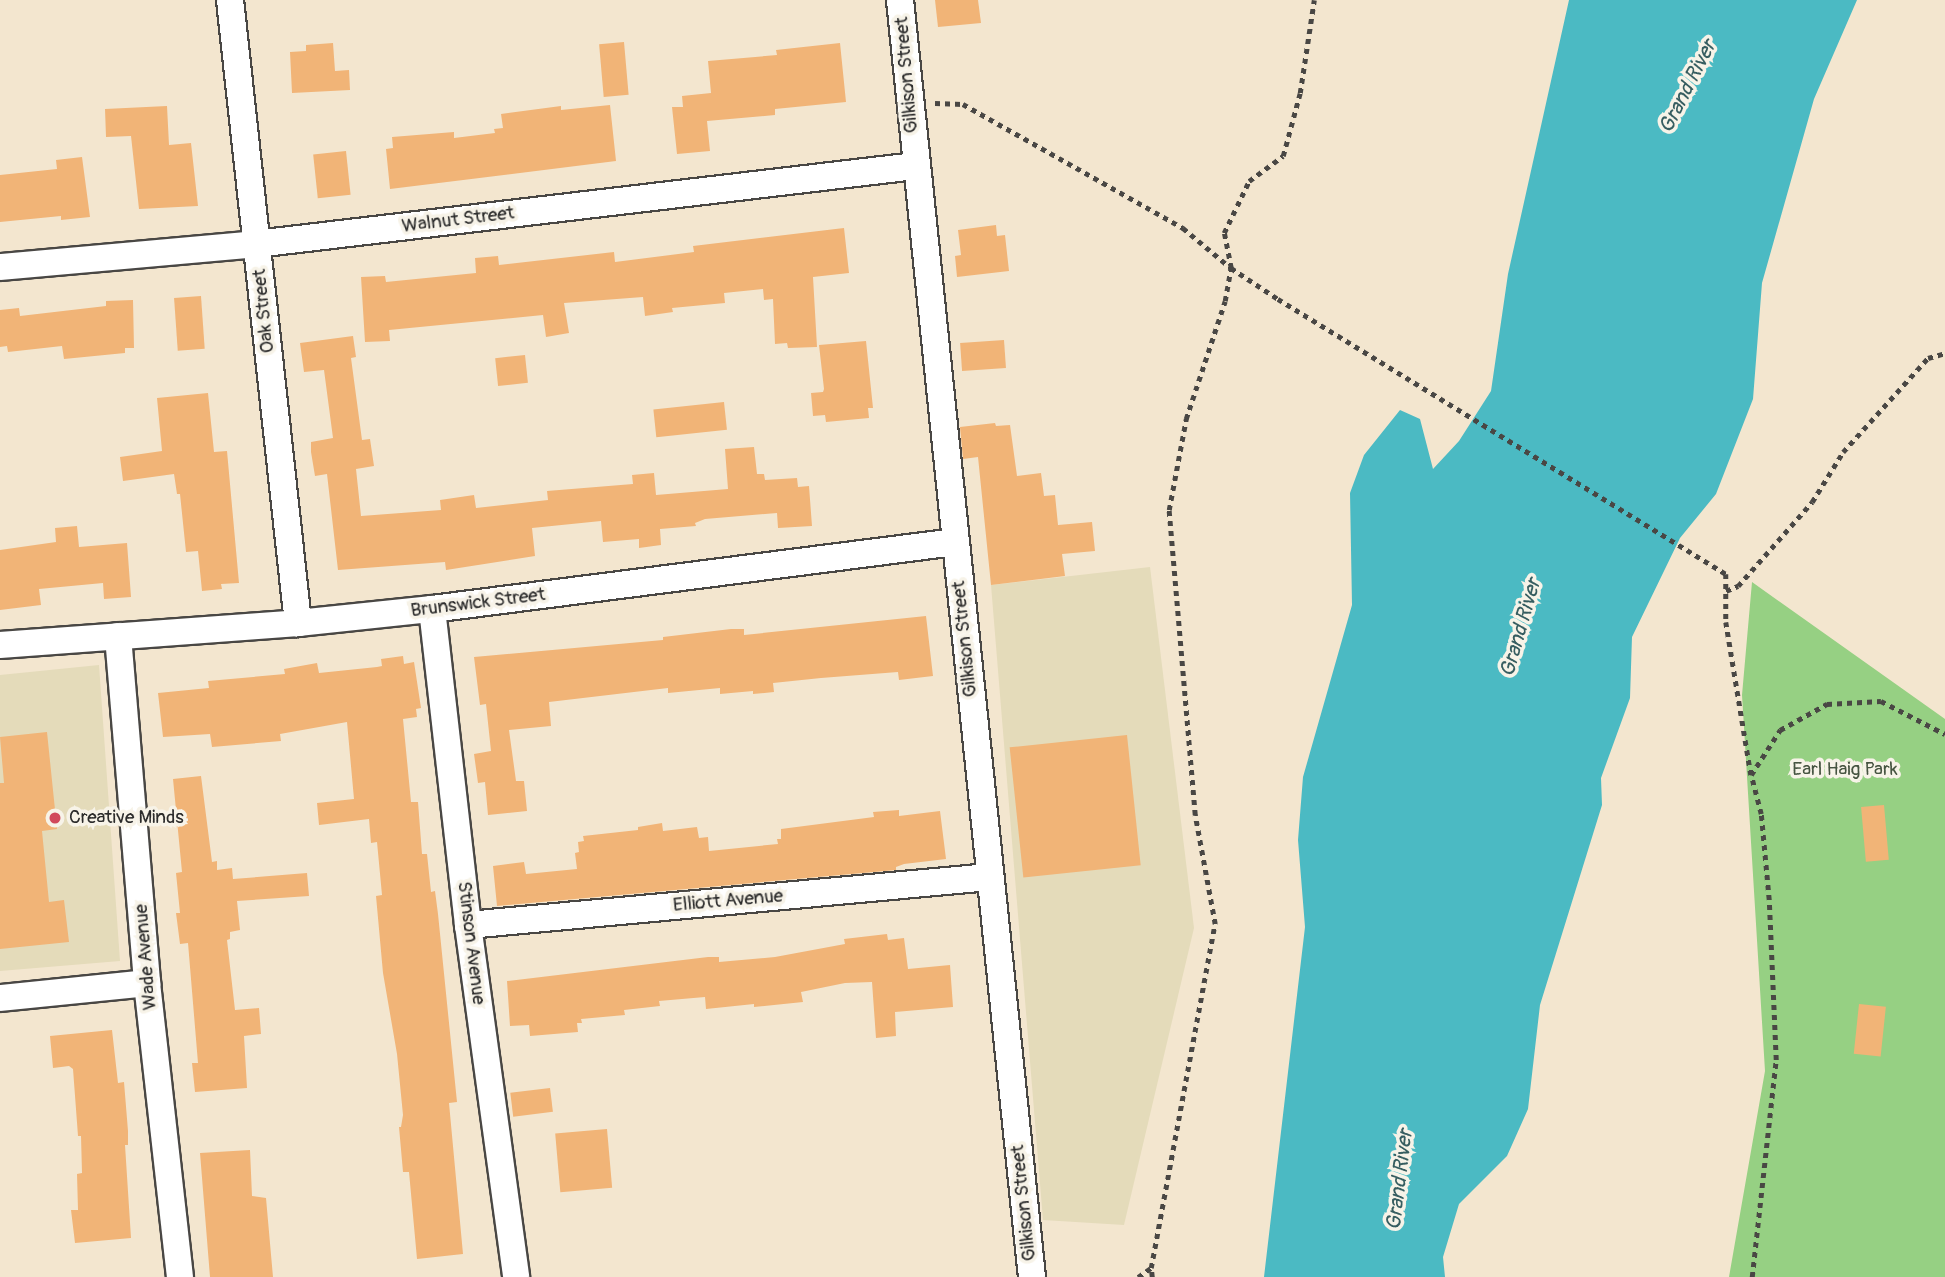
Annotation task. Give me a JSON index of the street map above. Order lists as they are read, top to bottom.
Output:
{
  "streets": {
    "street": [
      "Gilkison Street",
      "Walnut Street",
      "Oak Street",
      "Brunswick Street",
      "Elliott Avenue",
      "Stinson Avenue",
      "Wade Avenue"
    ]
  },
  "crossings": [
    ["Gilkison Street", "Walnut Street"],
    ["Gilkison Street", "Brunswick Street"],
    ["Gilkison Street", "Elliott Avenue"],
    ["Walnut Street", "Oak Street"],
    ["Oak Street", "Brunswick Street"],
    ["Brunswick Street", "Stinson Avenue"],
    ["Brunswick Street", "Wade Avenue"],
    ["Elliott Avenue", "Stinson Avenue"]
  ],
  "water": ["Grand River"],
  "parks": ["Earl Haig Park"],
  "places": ["Creative Minds"]
}
